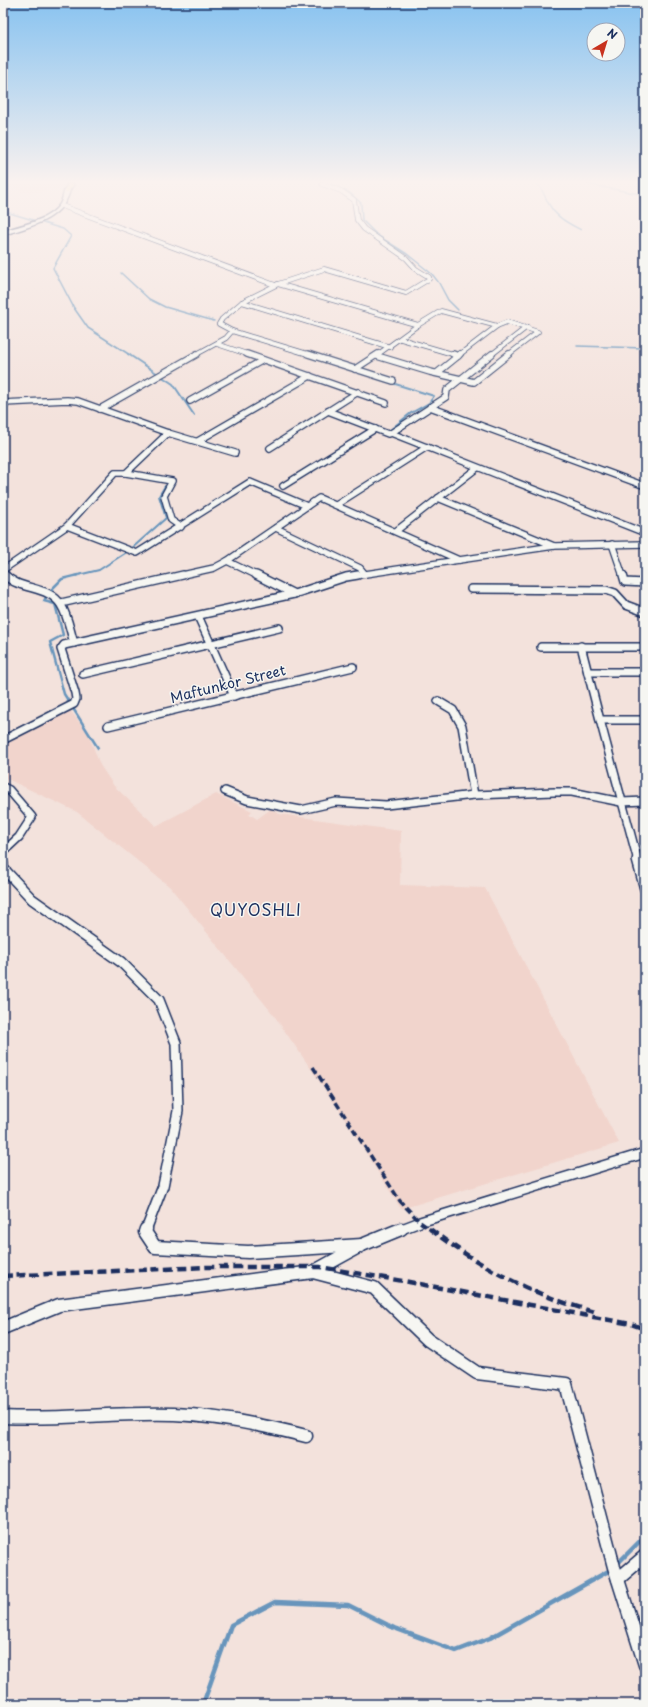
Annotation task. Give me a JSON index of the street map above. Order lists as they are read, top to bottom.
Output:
{
  "streets": {
    "street": ["Maftunkor Street"]
  },
  "districts": ["QUYOSHLI"],
  "north": "top right"
}
